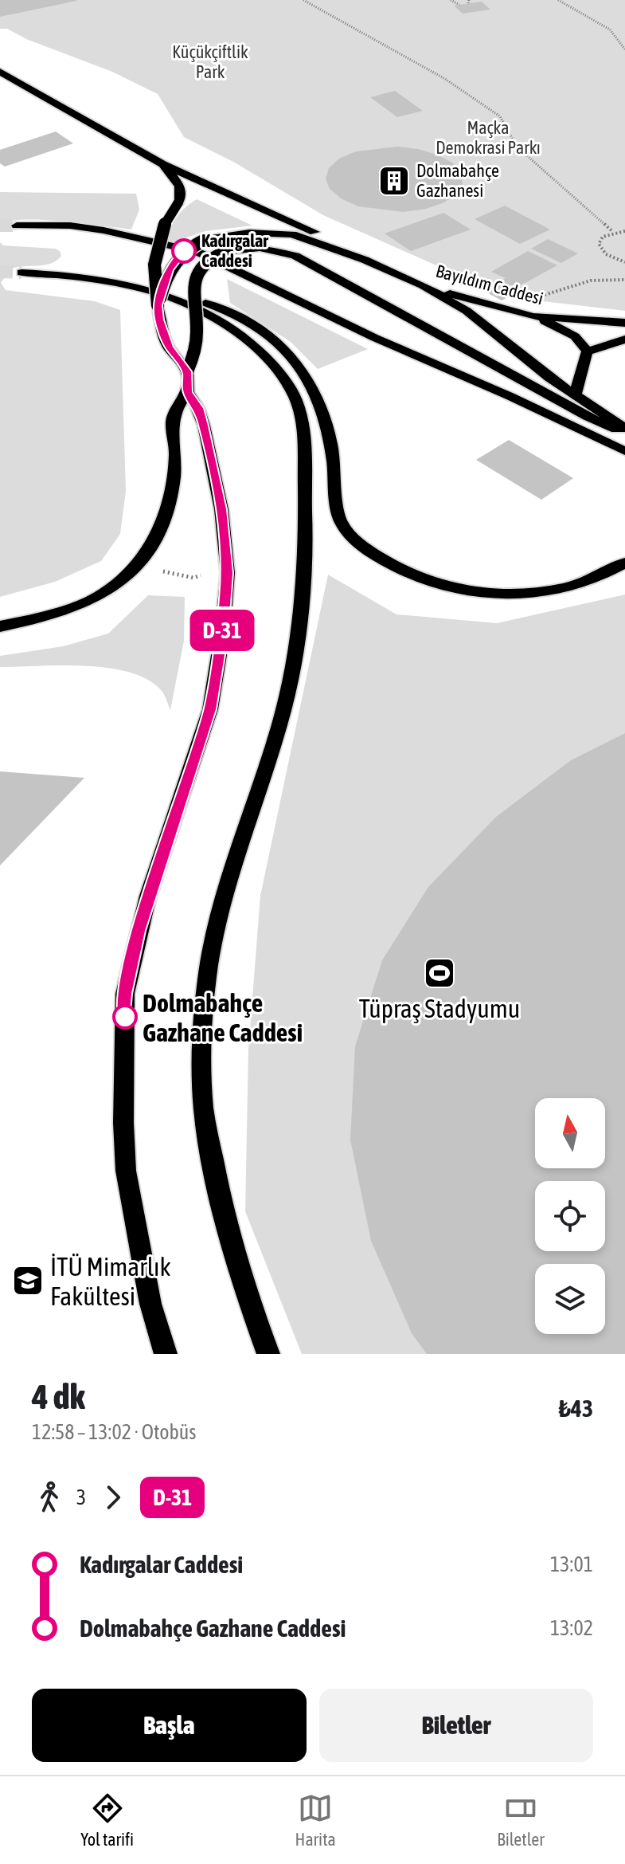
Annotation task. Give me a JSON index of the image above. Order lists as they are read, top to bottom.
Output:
{
  "streets": {
    "main road": ["Bayıldım Caddesi"]
  },
  "parks": ["Küçükçiftlik Park", "Maçka Demokrasi Parkı"],
  "places": {
    "building": ["Dolmabahçe Gazhanesi"],
    "other": ["Kadırgalar Caddesi", "Dolmabahçe Gazhane Caddesi"],
    "sports": ["Tüpraş Stadyumu"],
    "school or university": ["İTÜ Mimarlık Fakültesi"]
  },
  "lines": ["bus line D-31"],
  "north": "top",
  "page": {
    "on_map": "D-31",
    "heading": ["4 dk", "12:58 – 13:02 · Otobüs", "₺43"],
    "legs": ["3", "D-31"],
    "list": [
      {
        "name": "Kadırgalar Caddesi",
        "value": "13:01"
      },
      {
        "name": "Dolmabahçe Gazhane Caddesi",
        "value": "13:02"
      }
    ],
    "buttons": ["Başla", "Biletler"],
    "tabs": ["Yol tarifi", "Harita", "Biletler"]
  }
}
